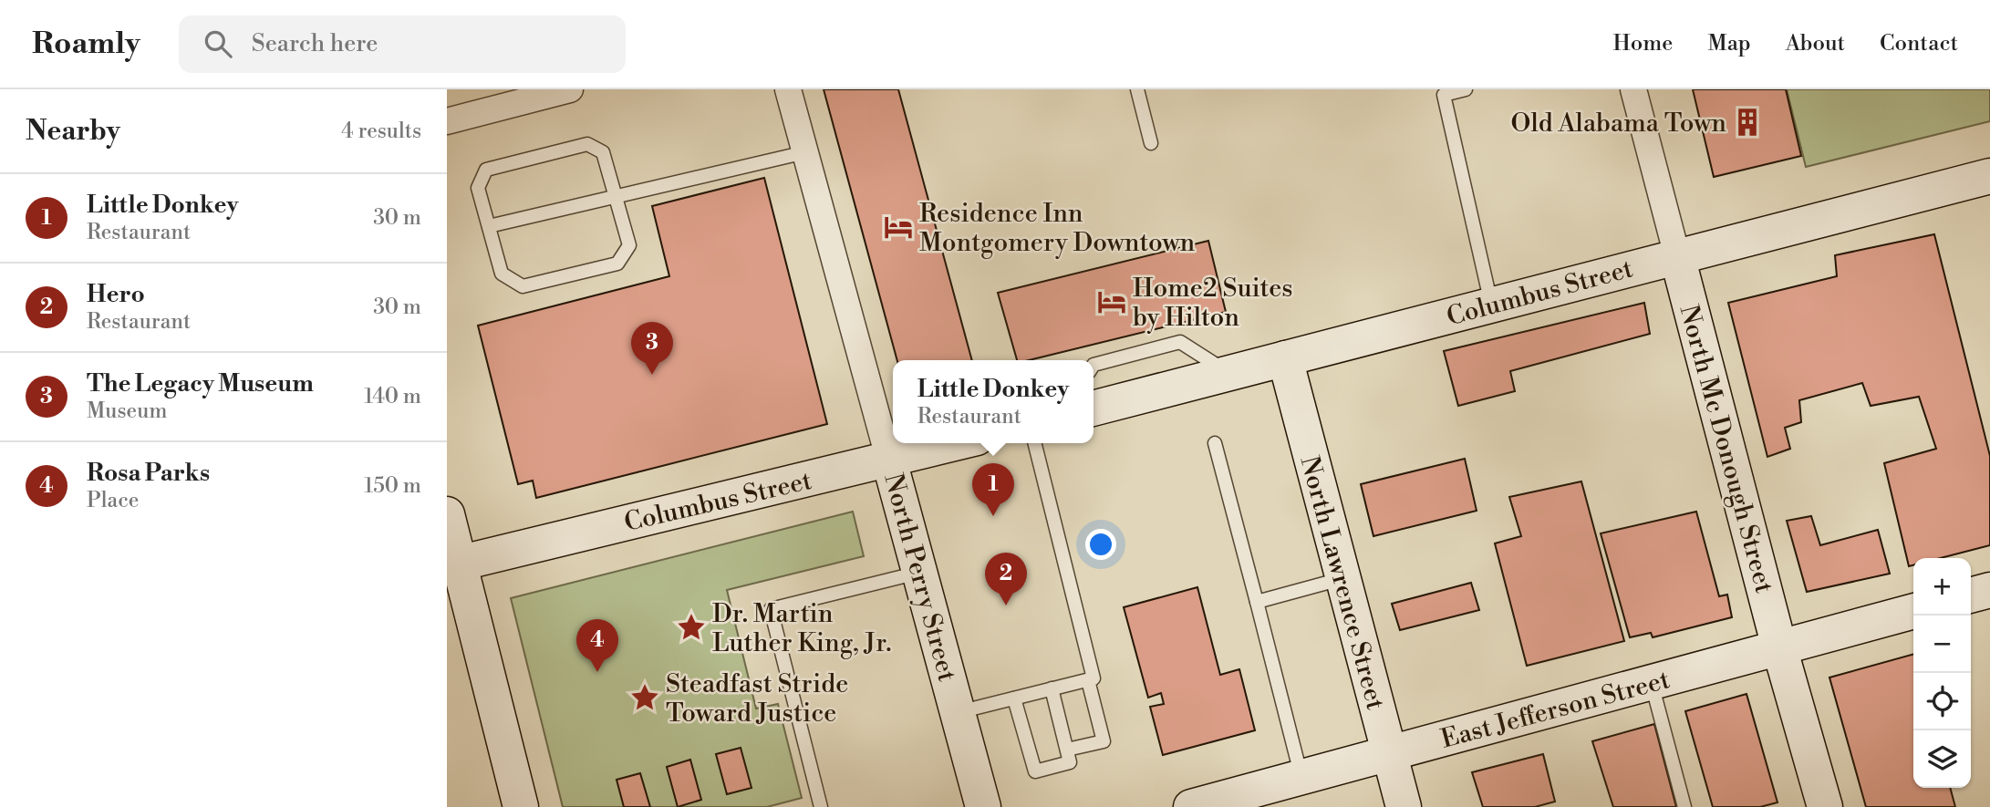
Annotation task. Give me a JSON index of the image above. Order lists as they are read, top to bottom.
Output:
{
  "streets": {
    "main road": [
      "Columbus Street",
      "North Mc Donough Street",
      "North Perry Street",
      "North Lawrence Street",
      "East Jefferson Street"
    ]
  },
  "crossings": [
    ["Columbus Street", "North Mc Donough Street"],
    ["Columbus Street", "North Perry Street"],
    ["Columbus Street", "North Lawrence Street"],
    ["North Mc Donough Street", "East Jefferson Street"],
    ["North Lawrence Street", "East Jefferson Street"]
  ],
  "places": {
    "building": ["Old Alabama Town"],
    "hotel": ["Residence Inn Montgomery Downtown", "Home2 Suites by Hilton"],
    "place": ["Dr. Martin Luther King, Jr.", "Steadfast Stride Toward Justice"]
  },
  "page": {
    "header": "Roamly",
    "search": "Search here",
    "nav": [
      "Home",
      "Map",
      "About",
      "Contact"
    ],
    "heading": ["Nearby", "4 results"],
    "list": [
      {
        "mark": "1",
        "name": "Little Donkey",
        "note": "Restaurant",
        "value": "30 m"
      },
      {
        "mark": "2",
        "name": "Hero",
        "note": "Restaurant",
        "value": "30 m"
      },
      {
        "mark": "3",
        "name": "The Legacy Museum",
        "note": "Museum",
        "value": "140 m"
      },
      {
        "mark": "4",
        "name": "Rosa Parks",
        "note": "Place",
        "value": "150 m"
      }
    ],
    "pins": [
      "3",
      "1",
      "2",
      "4"
    ],
    "popup": ["Little Donkey", "Restaurant"],
    "map_buttons": ["+", "−"]
  }
}
